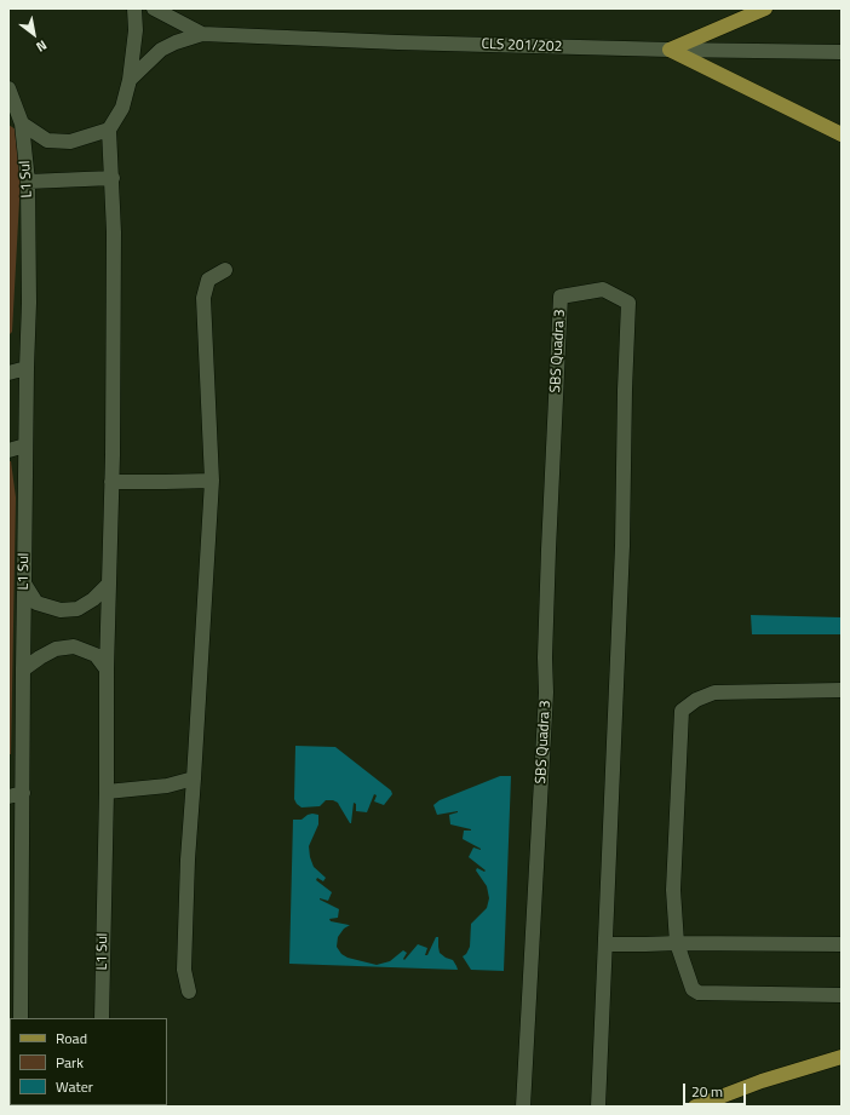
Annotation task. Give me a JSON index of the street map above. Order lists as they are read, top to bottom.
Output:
{
  "streets": {
    "street": ["CLS 201/202", "L1 Sul", "SBS Quadra 3"]
  },
  "legend": ["Road", "Park", "Water"],
  "scale_bar": "20 m",
  "north": "bottom right"
}
